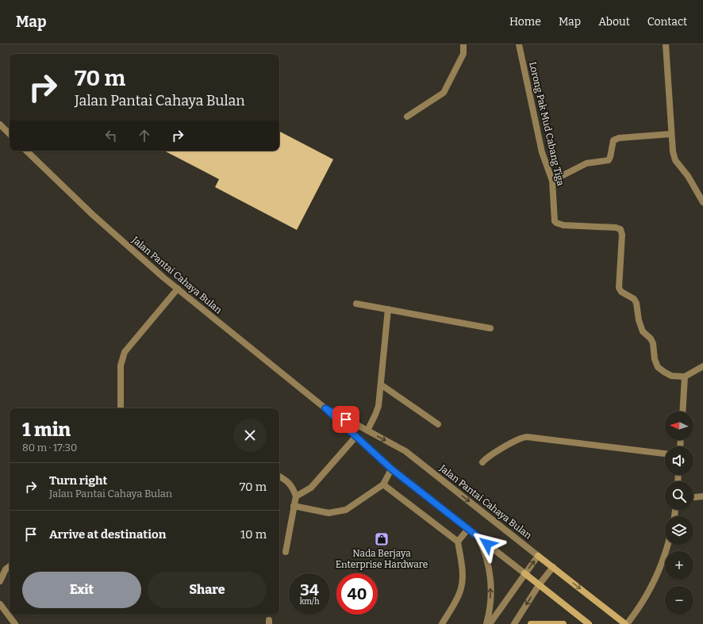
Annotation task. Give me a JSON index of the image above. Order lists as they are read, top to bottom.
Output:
{
  "streets": {
    "main road": ["Jalan Pantai Cahaya Bulan"],
    "street": ["Lorong Pak Mud Cabang Tiga"]
  },
  "places": {
    "shop": ["Nada Berjaya Enterprise Hardware"]
  },
  "north": "left",
  "page": {
    "header": "Map",
    "nav": [
      "Home",
      "Map",
      "About",
      "Contact"
    ],
    "turn": ["70 m", "Jalan Pantai Cahaya Bulan"],
    "heading": ["1 min", "80 m · 17:30"],
    "map_buttons": ["+", "−"],
    "list": [
      {
        "name": "Turn right",
        "note": "Jalan Pantai Cahaya Bulan",
        "value": "70 m"
      },
      {
        "name": "Arrive at destination",
        "value": "10 m"
      }
    ],
    "buttons": ["Exit", "Share"],
    "speed": "34 km/h",
    "limit": "40"
  }
}
